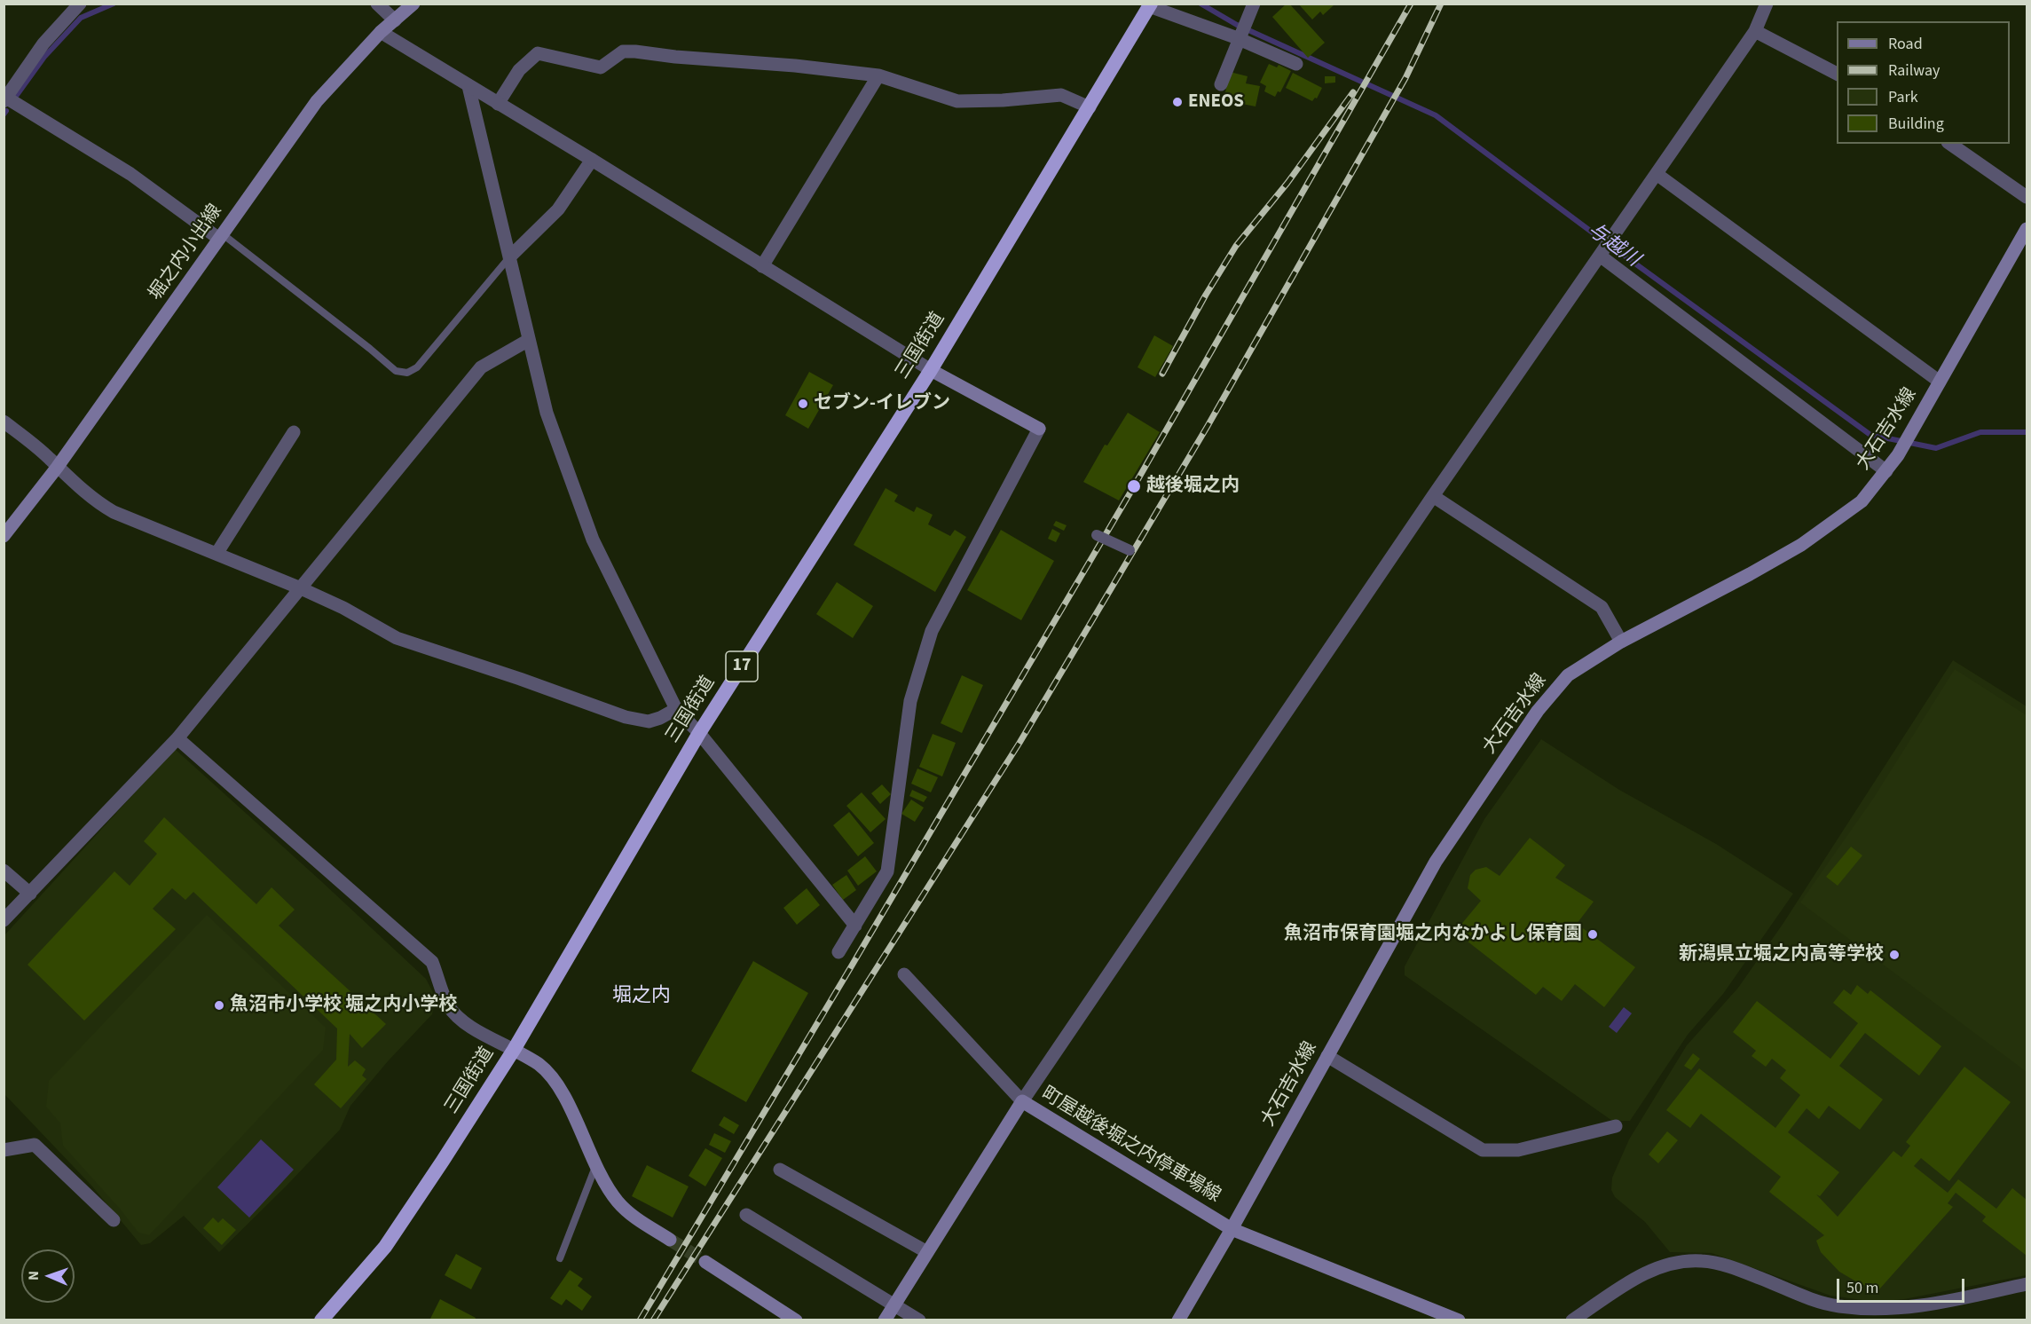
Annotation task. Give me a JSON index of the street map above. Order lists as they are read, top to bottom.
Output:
{
  "streets": {
    "highway": ["三国街道", "17"],
    "main road": ["堀之内小出線", "大石吉水線", "町屋越後堀之内停車場線"]
  },
  "crossings": [
    ["大石吉水線", "町屋越後堀之内停車場線"]
  ],
  "districts": ["堀之内"],
  "water": ["与越川"],
  "places": [
    "ENEOS",
    "セブン-イレブン",
    "越後堀之内",
    "魚沼市保育園堀之内なかよし保育園",
    "新潟県立堀之内高等学校",
    "魚沼市小学校 堀之内小学校"
  ],
  "legend": [
    "Road",
    "Railway",
    "Park",
    "Building"
  ],
  "scale_bar": "50 m",
  "north": "left"
}
